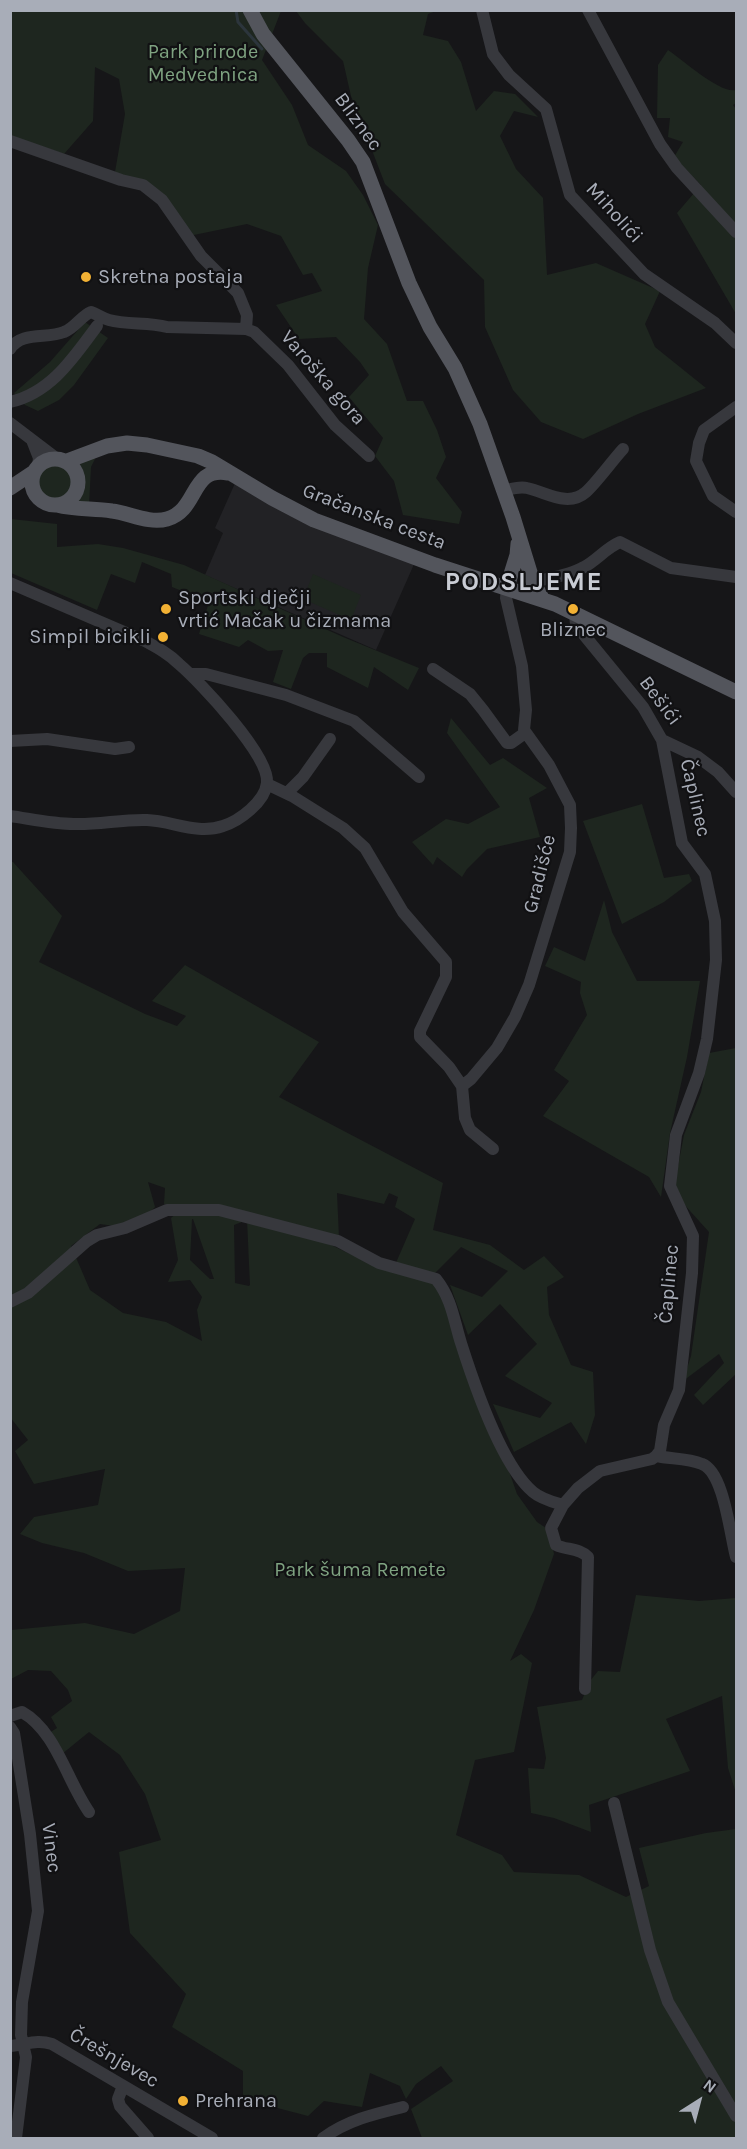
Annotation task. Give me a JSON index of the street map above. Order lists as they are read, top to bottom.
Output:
{
  "streets": {
    "main road": ["Bliznec", "Gračanska cesta"],
    "street": [
      "Miholići",
      "Varoška gora",
      "Bešići",
      "Čaplinec",
      "Gradišće",
      "Vinec",
      "Črešnjevec"
    ]
  },
  "crossings": [
    ["Bliznec", "Gračanska cesta"],
    ["Gračanska cesta", "Bešići"],
    ["Bešići", "Čaplinec"],
    ["Vinec", "Črešnjevec"]
  ],
  "districts": ["PODSLJEME"],
  "parks": ["Park prirode Medvednica", "Park šuma Remete"],
  "places": [
    "Skretna postaja",
    "Sportski dječji vrtić Mačak u čizmama",
    "Bliznec",
    "Simpil bicikli",
    "Prehrana"
  ],
  "north": "top right"
}
